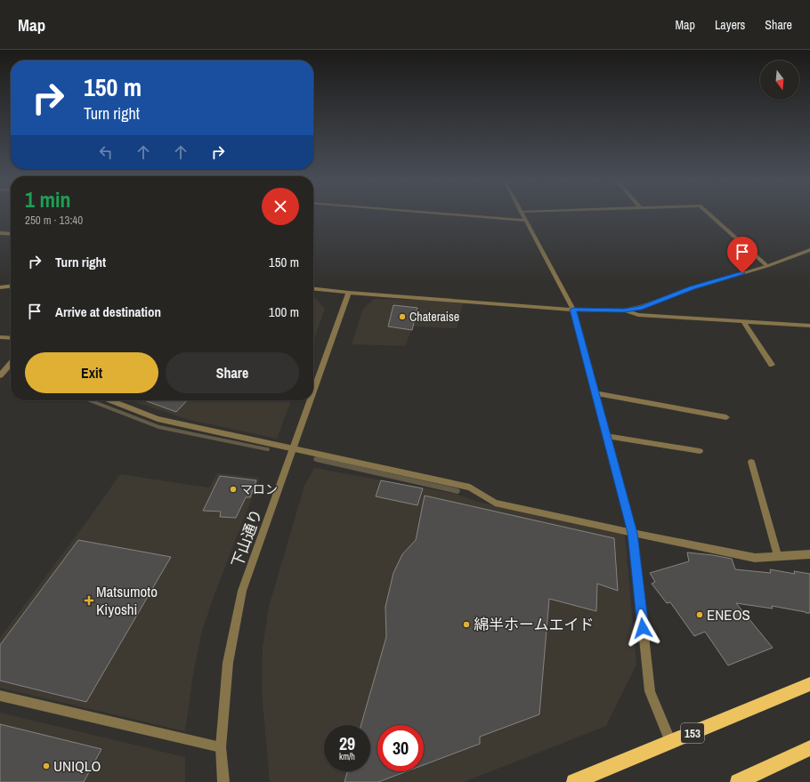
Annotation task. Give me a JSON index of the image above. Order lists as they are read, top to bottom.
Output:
{
  "streets": {
    "highway": ["153"],
    "street": ["下山通り"]
  },
  "places": {
    "other": [
      "Chateraise",
      "マロン",
      "ENEOS",
      "綿半ホームエイド",
      "UNIQLO"
    ],
    "health": ["Matsumoto Kiyoshi"]
  },
  "north": "bottom",
  "page": {
    "header": "Map",
    "nav": ["Map", "Layers", "Share"],
    "turn": ["150 m", "Turn right"],
    "heading": ["1 min", "250 m · 13:40"],
    "list": [
      {
        "name": "Turn right",
        "value": "150 m"
      },
      {
        "name": "Arrive at destination",
        "value": "100 m"
      }
    ],
    "buttons": ["Exit", "Share"],
    "speed": "29 km/h",
    "limit": "30"
  }
}
